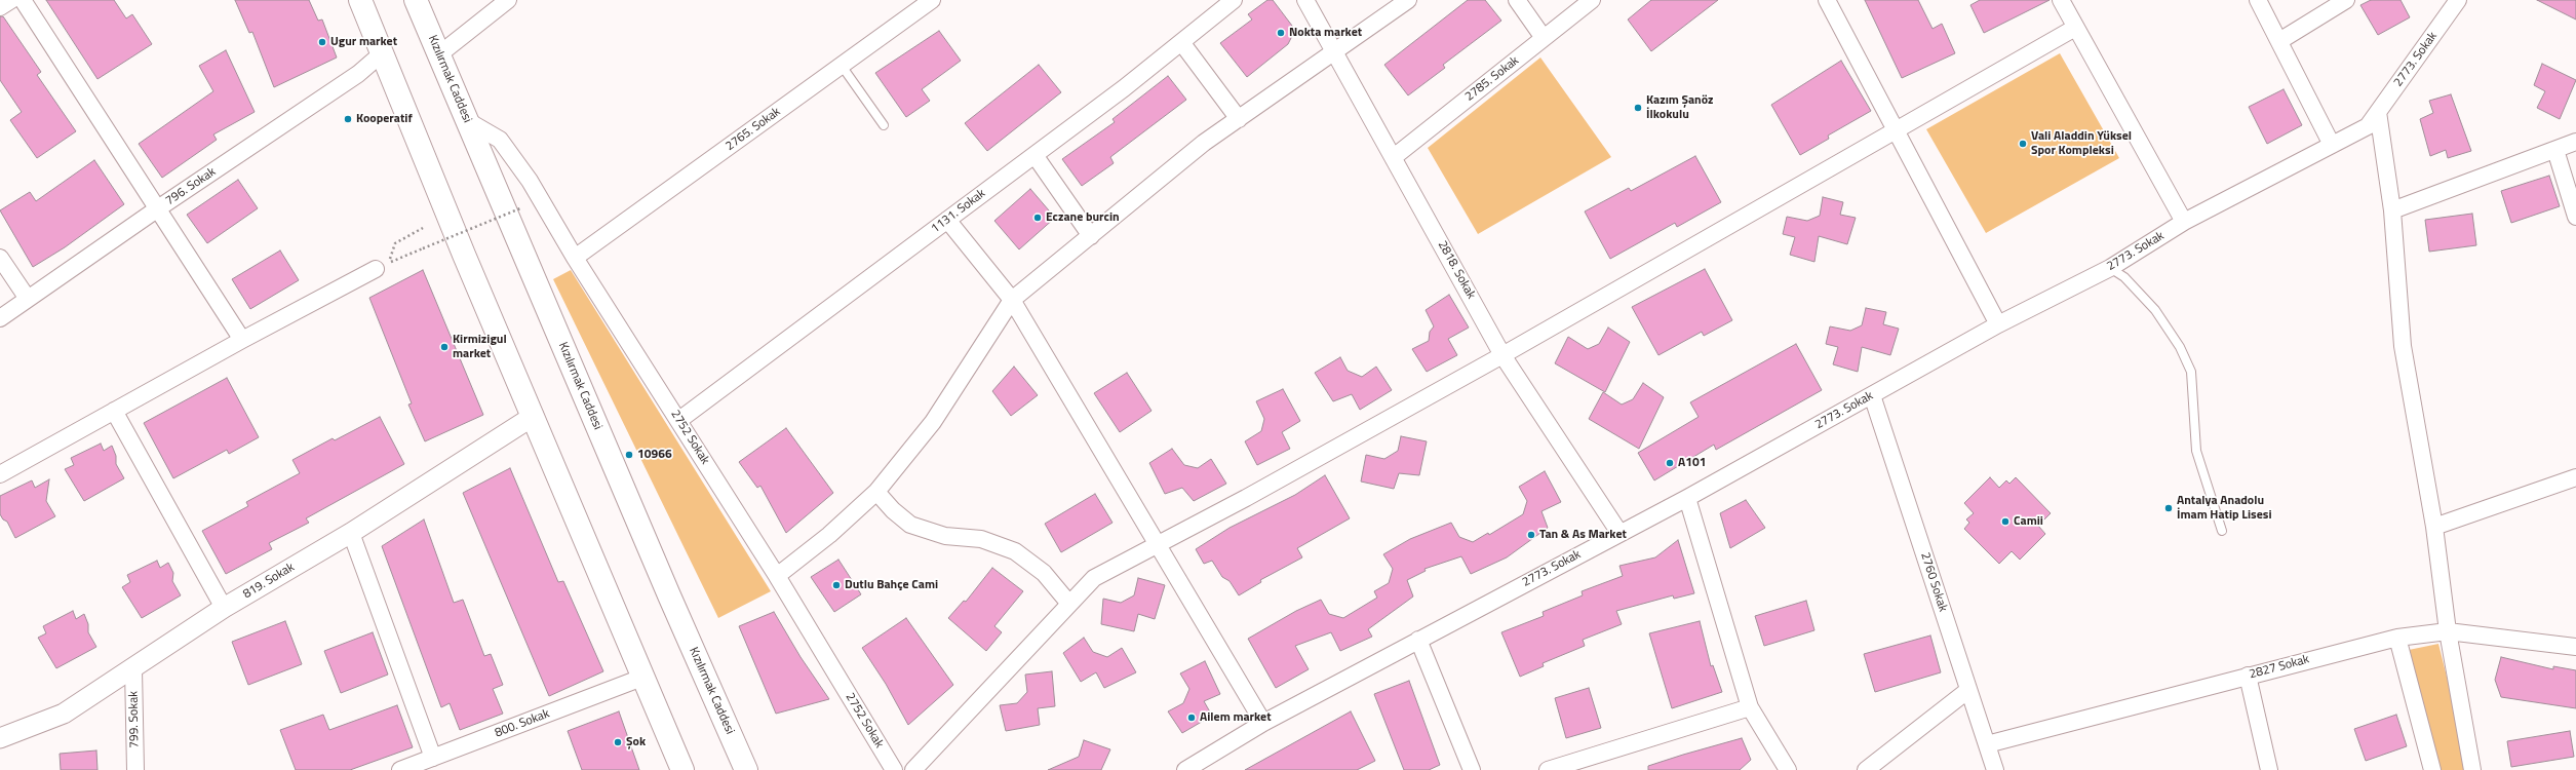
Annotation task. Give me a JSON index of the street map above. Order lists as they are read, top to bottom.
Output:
{
  "streets": {
    "main road": ["Kızılırmak Caddesi"],
    "street": [
      "2773. Sokak",
      "2785. Sokak",
      "2765. Sokak",
      "796. Sokak",
      "1131. Sokak",
      "2818. Sokak",
      "2752 Sokak",
      "819. Sokak",
      "2760 Sokak",
      "2827 Sokak",
      "799. Sokak",
      "800. Sokak"
    ]
  },
  "crossings": [
    ["2773. Sokak", "2818. Sokak"],
    ["2773. Sokak", "2760 Sokak"],
    ["Kızılırmak Caddesi", "2752 Sokak"],
    ["2785. Sokak", "2818. Sokak"],
    ["2765. Sokak", "2752 Sokak"],
    ["1131. Sokak", "2752 Sokak"],
    ["819. Sokak", "799. Sokak"],
    ["2760 Sokak", "2827 Sokak"]
  ],
  "places": [
    "Nokta market",
    "Ugur market",
    "Kazım Şanöz İlkokulu",
    "Kooperatif",
    "Vali Aladdin Yüksel Spor Kompleksi",
    "Eczane burcin",
    "Kirmizigul market",
    "10966",
    "A101",
    "Antalya Anadolu İmam Hatip Lisesi",
    "Camii",
    "Tan & As Market",
    "Dutlu Bahçe Cami",
    "Ailem market",
    "Şok"
  ]
}
